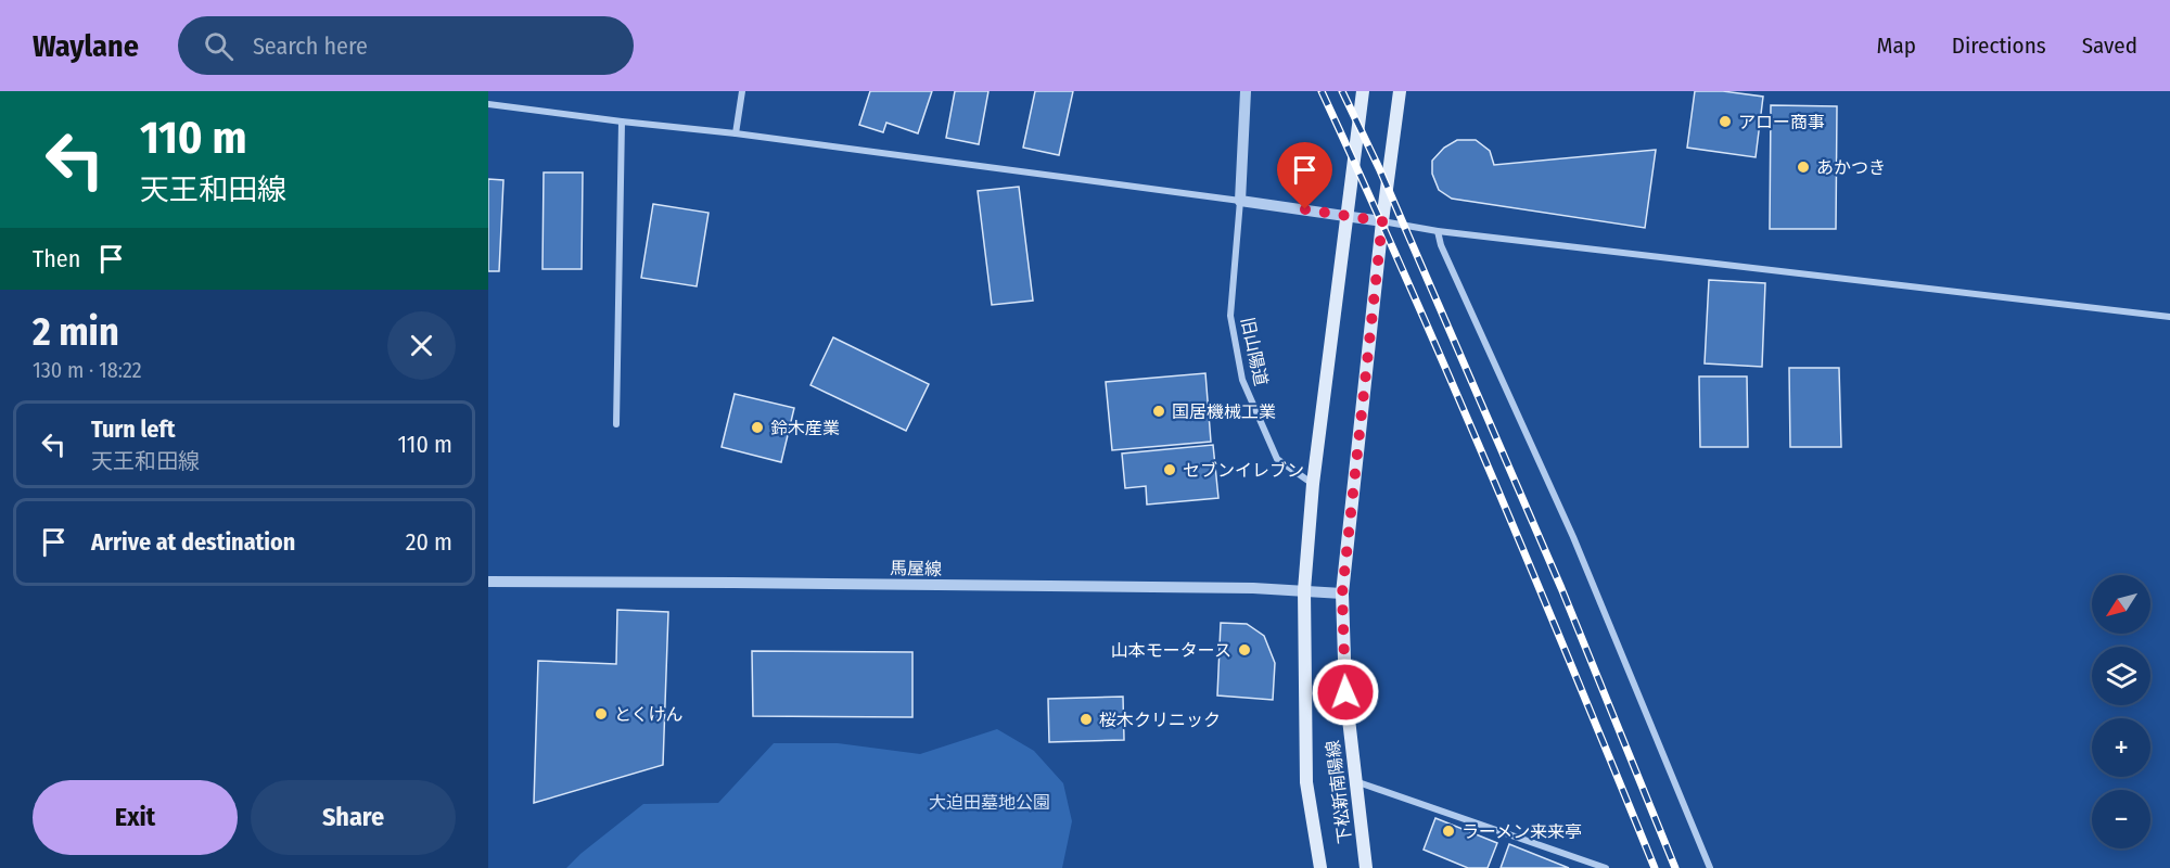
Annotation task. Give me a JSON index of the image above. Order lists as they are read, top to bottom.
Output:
{
  "streets": {
    "main road": ["下松新南陽線"],
    "street": ["旧山陽道", "馬屋線"]
  },
  "crossings": [
    ["旧山陽道", "下松新南陽線"],
    ["馬屋線", "下松新南陽線"]
  ],
  "parks": ["大迫田墓地公園"],
  "places": [
    "アロー商事",
    "あかつき",
    "国居機械工業",
    "鈴木産業",
    "セブンイレブン",
    "山本モータース",
    "とくけん",
    "桜木クリニック",
    "ラーメン来来亭"
  ],
  "north": "bottom left",
  "page": {
    "header": "Waylane",
    "search": "Search here",
    "nav": ["Map", "Directions", "Saved"],
    "turn": ["110 m", "天王和田線"],
    "then": "Then",
    "heading": ["2 min", "130 m · 18:22"],
    "list": [
      {
        "name": "Turn left",
        "note": "天王和田線",
        "value": "110 m"
      },
      {
        "name": "Arrive at destination",
        "value": "20 m"
      }
    ],
    "map_buttons": ["+", "−"],
    "buttons": ["Exit", "Share"]
  }
}
